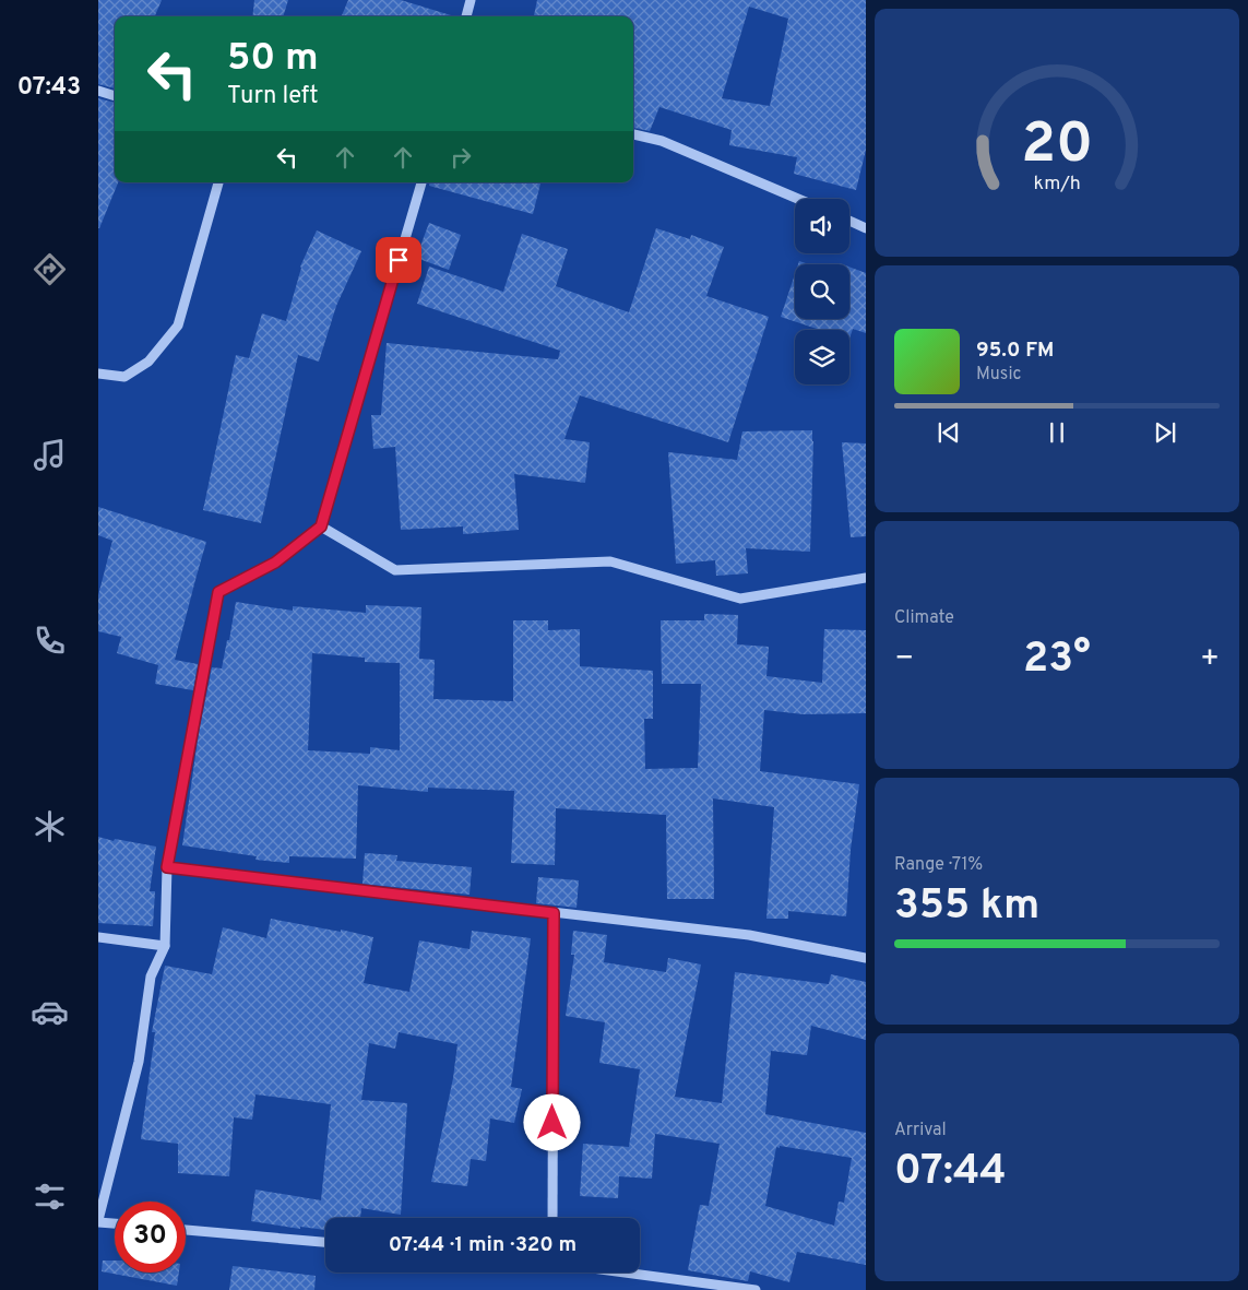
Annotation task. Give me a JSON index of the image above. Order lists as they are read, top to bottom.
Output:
{
  "page": {
    "tabs": "07:43",
    "turn": ["50 m", "Turn left"],
    "song": ["95.0 FM", "Music"],
    "tile": [
      "Climate",
      ["Range · 71%", "355 km"],
      ["Arrival", "07:44"]
    ],
    "heat": ["−", "23°", "+"],
    "limit": "30",
    "trip": "07:44 · 1 min · 320 m",
    "gauge": ["20", "km/h"]
  }
}
